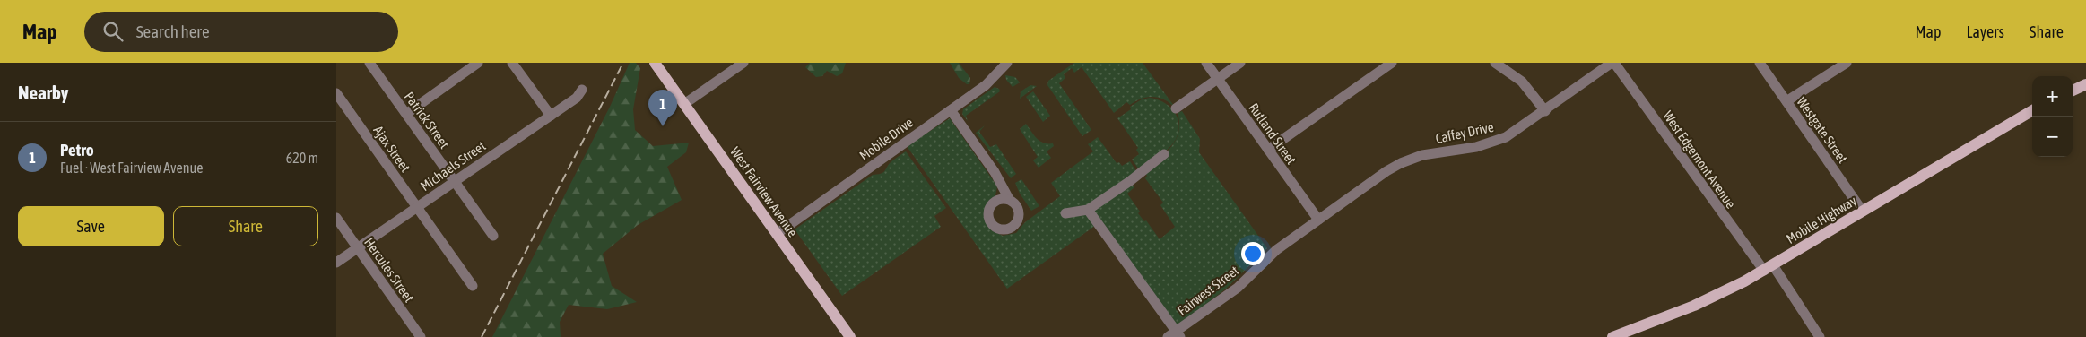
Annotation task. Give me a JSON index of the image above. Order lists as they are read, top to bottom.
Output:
{
  "streets": {
    "main road": ["West Fairview Avenue", "Mobile Highway"],
    "street": [
      "Patrick Street",
      "Westgate Street",
      "Caffey Drive",
      "Rutland Street",
      "Mobile Drive",
      "Ajax Street",
      "West Edgemont Avenue",
      "Michaels Street",
      "Hercules Street",
      "Fairwest Street"
    ]
  },
  "crossings": [
    ["Patrick Street", "Michaels Street"],
    ["Westgate Street", "Mobile Highway"],
    ["Caffey Drive", "Rutland Street"],
    ["Caffey Drive", "Fairwest Street"],
    ["Rutland Street", "Fairwest Street"],
    ["Mobile Drive", "West Fairview Avenue"],
    ["Ajax Street", "Michaels Street"],
    ["West Edgemont Avenue", "Mobile Highway"],
    ["Michaels Street", "Hercules Street"]
  ],
  "page": {
    "header": "Map",
    "search": "Search here",
    "nav": ["Map", "Layers", "Share"],
    "heading": "Nearby",
    "map_buttons": ["+", "−"],
    "pins": "1",
    "list": [
      {
        "mark": "1",
        "name": "Petro",
        "note": "Fuel · West Fairview Avenue",
        "value": "620 m"
      }
    ],
    "buttons": ["Save", "Share"]
  }
}
